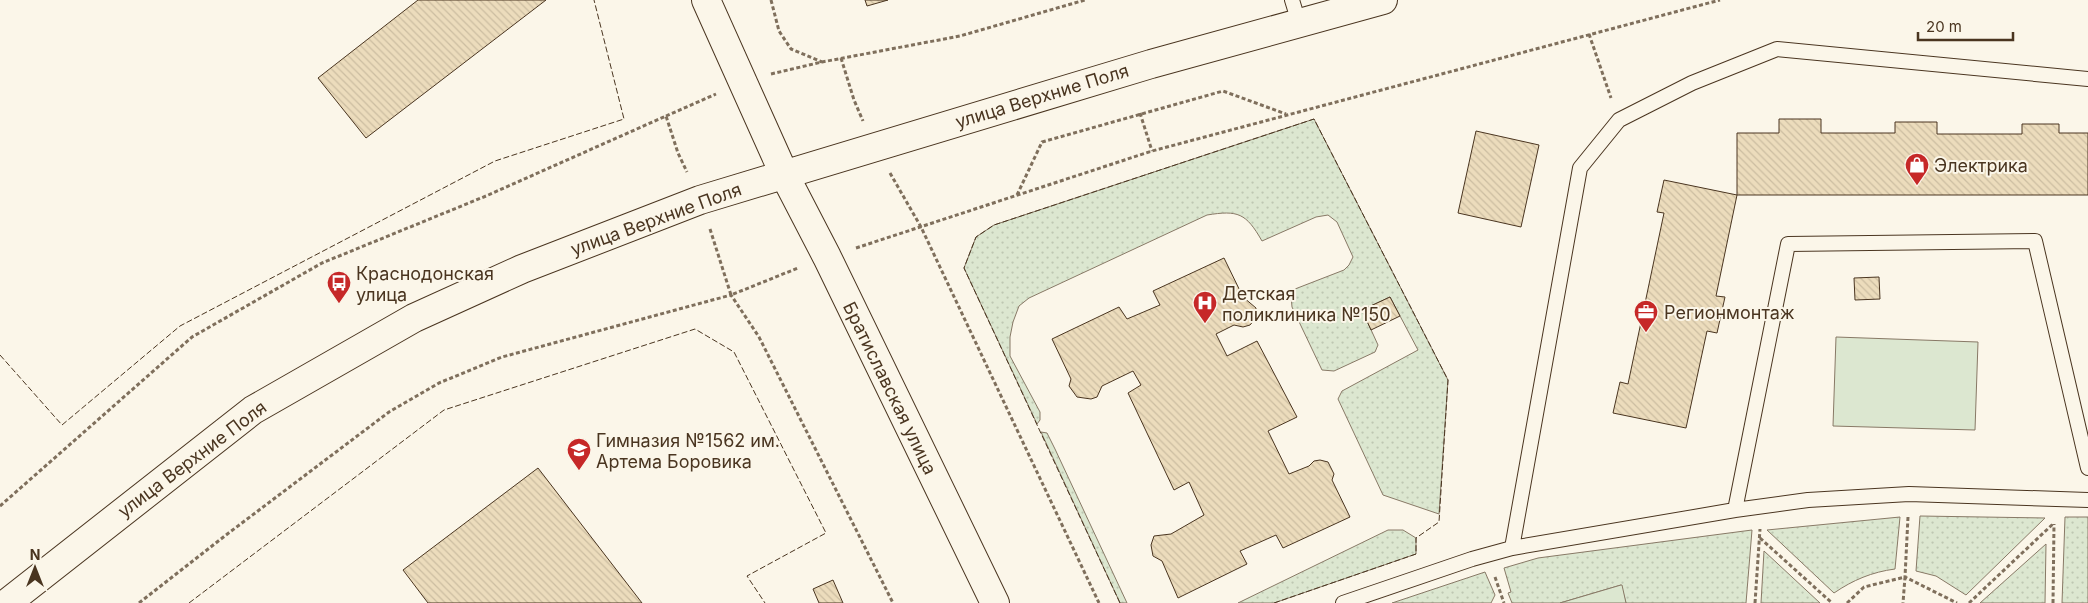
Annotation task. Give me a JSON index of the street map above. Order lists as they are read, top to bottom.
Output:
{
  "streets": {
    "main road": ["улица Верхние Поля", "Братиславская улица"]
  },
  "crossings": [
    ["улица Верхние Поля", "Братиславская улица"]
  ],
  "places": {
    "shop": ["Электрика"],
    "bus stop": ["Краснодонская улица"],
    "hospital": ["Детская поликлиника №150"],
    "office": ["Регионмонтаж"],
    "school or university": ["Гимназия №1562 им. Артема Боровика"]
  },
  "scale_bar": "20 m",
  "north": "top"
}
